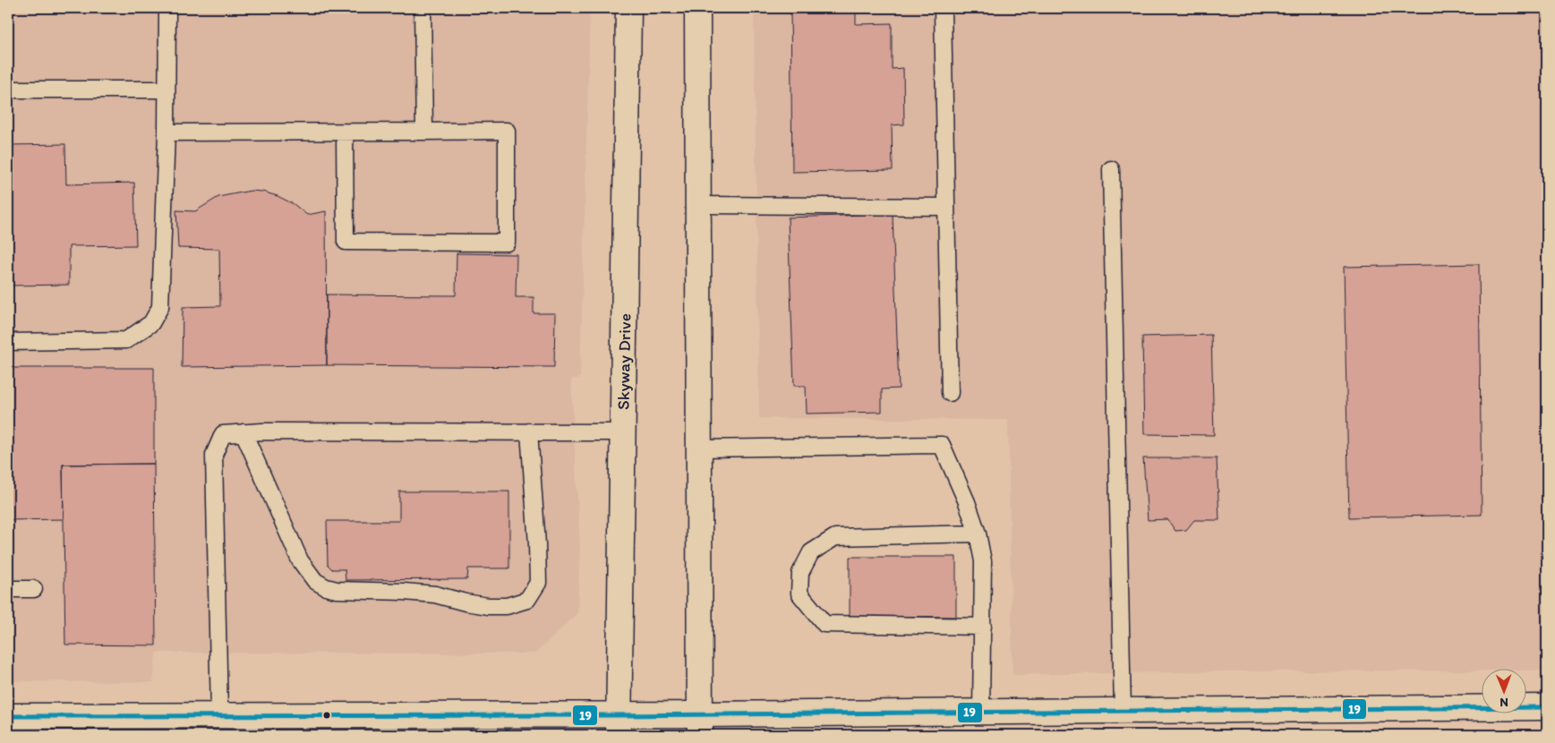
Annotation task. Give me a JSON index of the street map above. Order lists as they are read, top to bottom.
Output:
{
  "streets": {
    "main road": ["Skyway Drive"]
  },
  "lines": ["transit line 19"],
  "north": "bottom"
}
